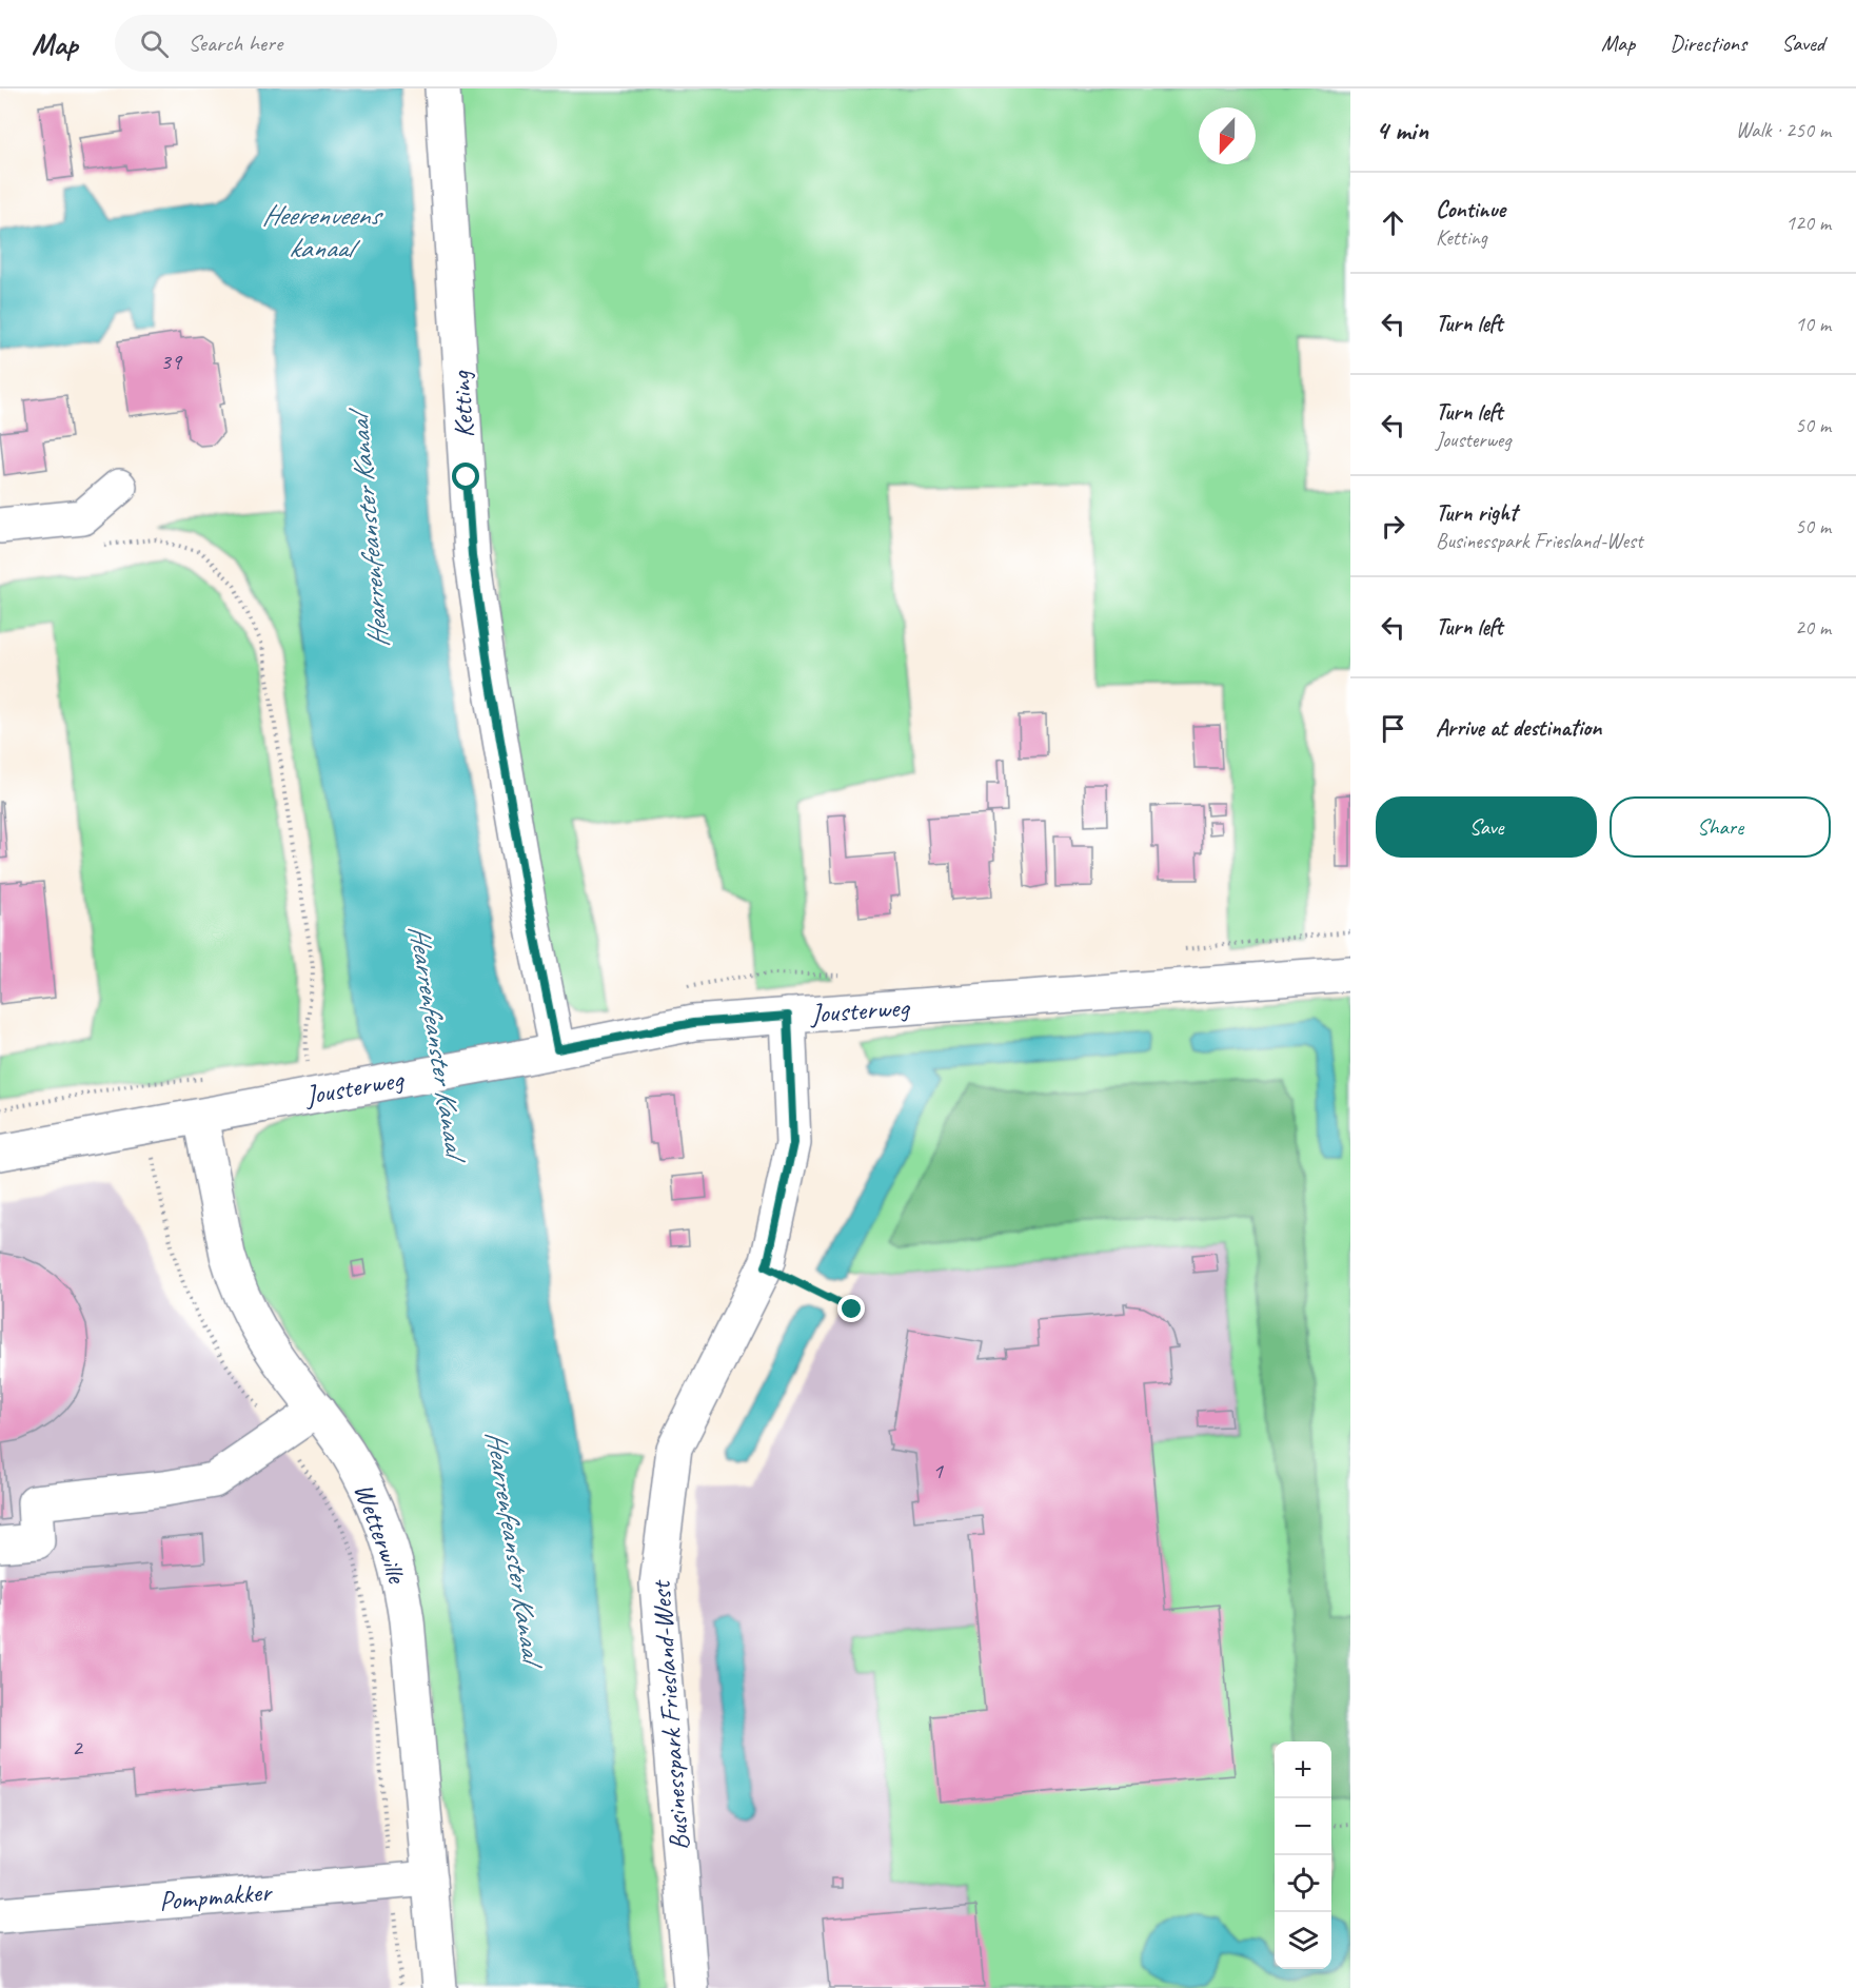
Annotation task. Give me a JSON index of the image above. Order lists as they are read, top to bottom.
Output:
{
  "streets": {
    "street": [
      "Ketting",
      "Jousterweg",
      "Wetterwille",
      "Businesspark Friesland-West",
      "Pompmakker"
    ]
  },
  "crossings": [
    ["Ketting", "Jousterweg"],
    ["Jousterweg", "Wetterwille"],
    ["Jousterweg", "Businesspark Friesland-West"],
    ["Wetterwille", "Pompmakker"]
  ],
  "water": ["Heerenveens kanaal", "Hearrenfeanster Kanaal"],
  "house_numbers": ["39", "1", "2"],
  "north": "bottom",
  "page": {
    "header": "Map",
    "search": "Search here",
    "nav": ["Map", "Directions", "Saved"],
    "heading": ["4 min", "Walk · 250 m"],
    "list": [
      ["Continue", "Ketting", "120 m"],
      ["Turn left", "10 m"],
      ["Turn left", "Jousterweg", "50 m"],
      ["Turn right", "Businesspark Friesland-West", "50 m"],
      ["Turn left", "20 m"],
      "Arrive at destination"
    ],
    "buttons": ["Save", "Share"],
    "map_buttons": ["+", "−"]
  }
}
